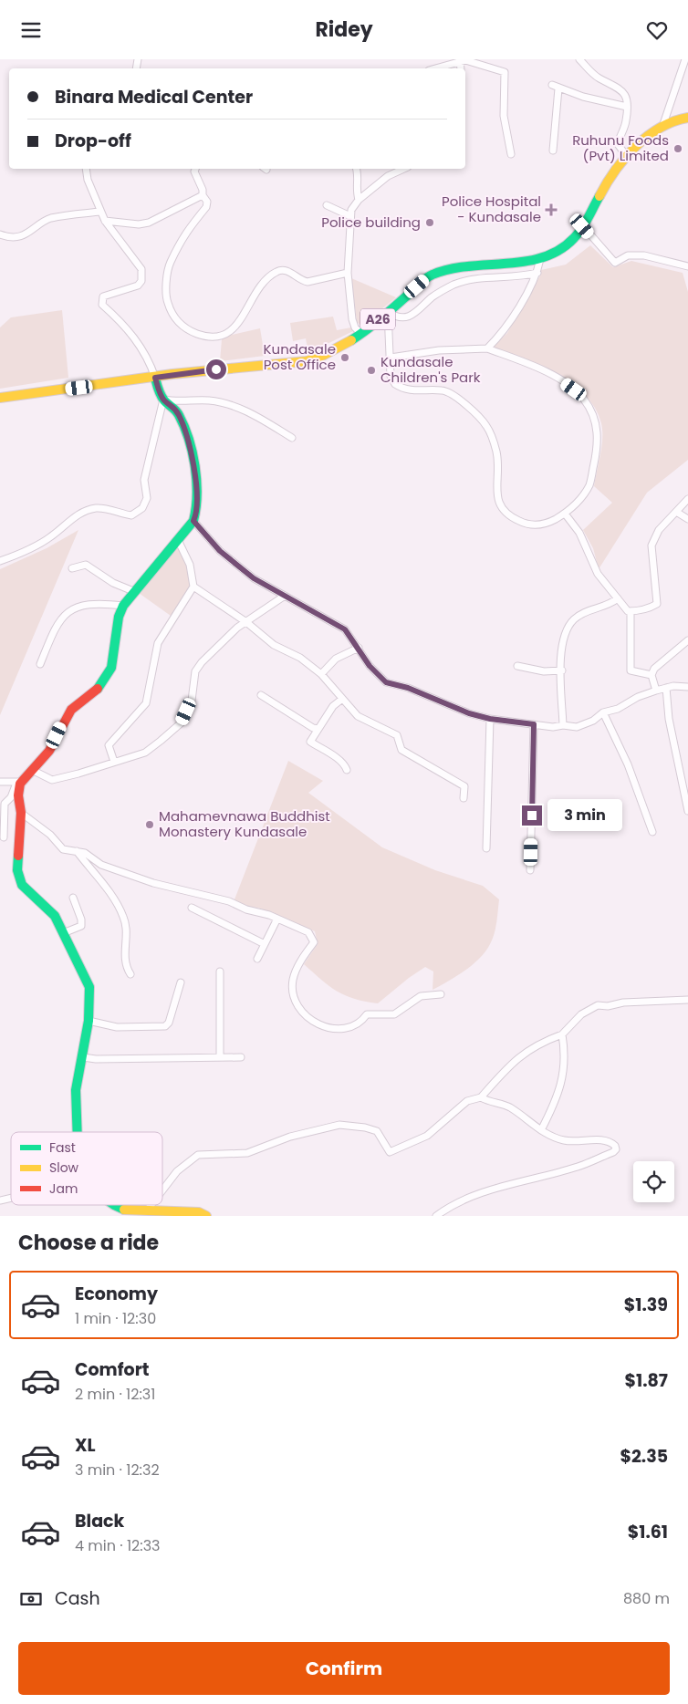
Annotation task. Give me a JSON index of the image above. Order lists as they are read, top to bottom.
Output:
{
  "streets": {
    "main road": ["A26"]
  },
  "places": {
    "other": [
      "Ruhunu Foods (Pvt) Limited",
      "Police building",
      "Kundasale Post Office",
      "Kundasale Children's Park",
      "Mahamevnawa Buddhist Monastery Kundasale"
    ],
    "health": ["Police Hospital - Kundasale"]
  },
  "legend": ["Fast", "Slow", "Jam"],
  "page": {
    "header": "Ridey",
    "banner": ["Binara Medical Center", "Drop-off"],
    "bubble": "3 min",
    "heading": "Choose a ride",
    "list": [
      {
        "name": "Economy",
        "note": "1 min · 12:30",
        "value": "$1.39"
      },
      {
        "name": "Comfort",
        "note": "2 min · 12:31",
        "value": "$1.87"
      },
      {
        "name": "XL",
        "note": "3 min · 12:32",
        "value": "$2.35"
      },
      {
        "name": "Black",
        "note": "4 min · 12:33",
        "value": "$1.61"
      }
    ],
    "pay": ["Cash", "880 m"],
    "buttons": "Confirm"
  }
}
